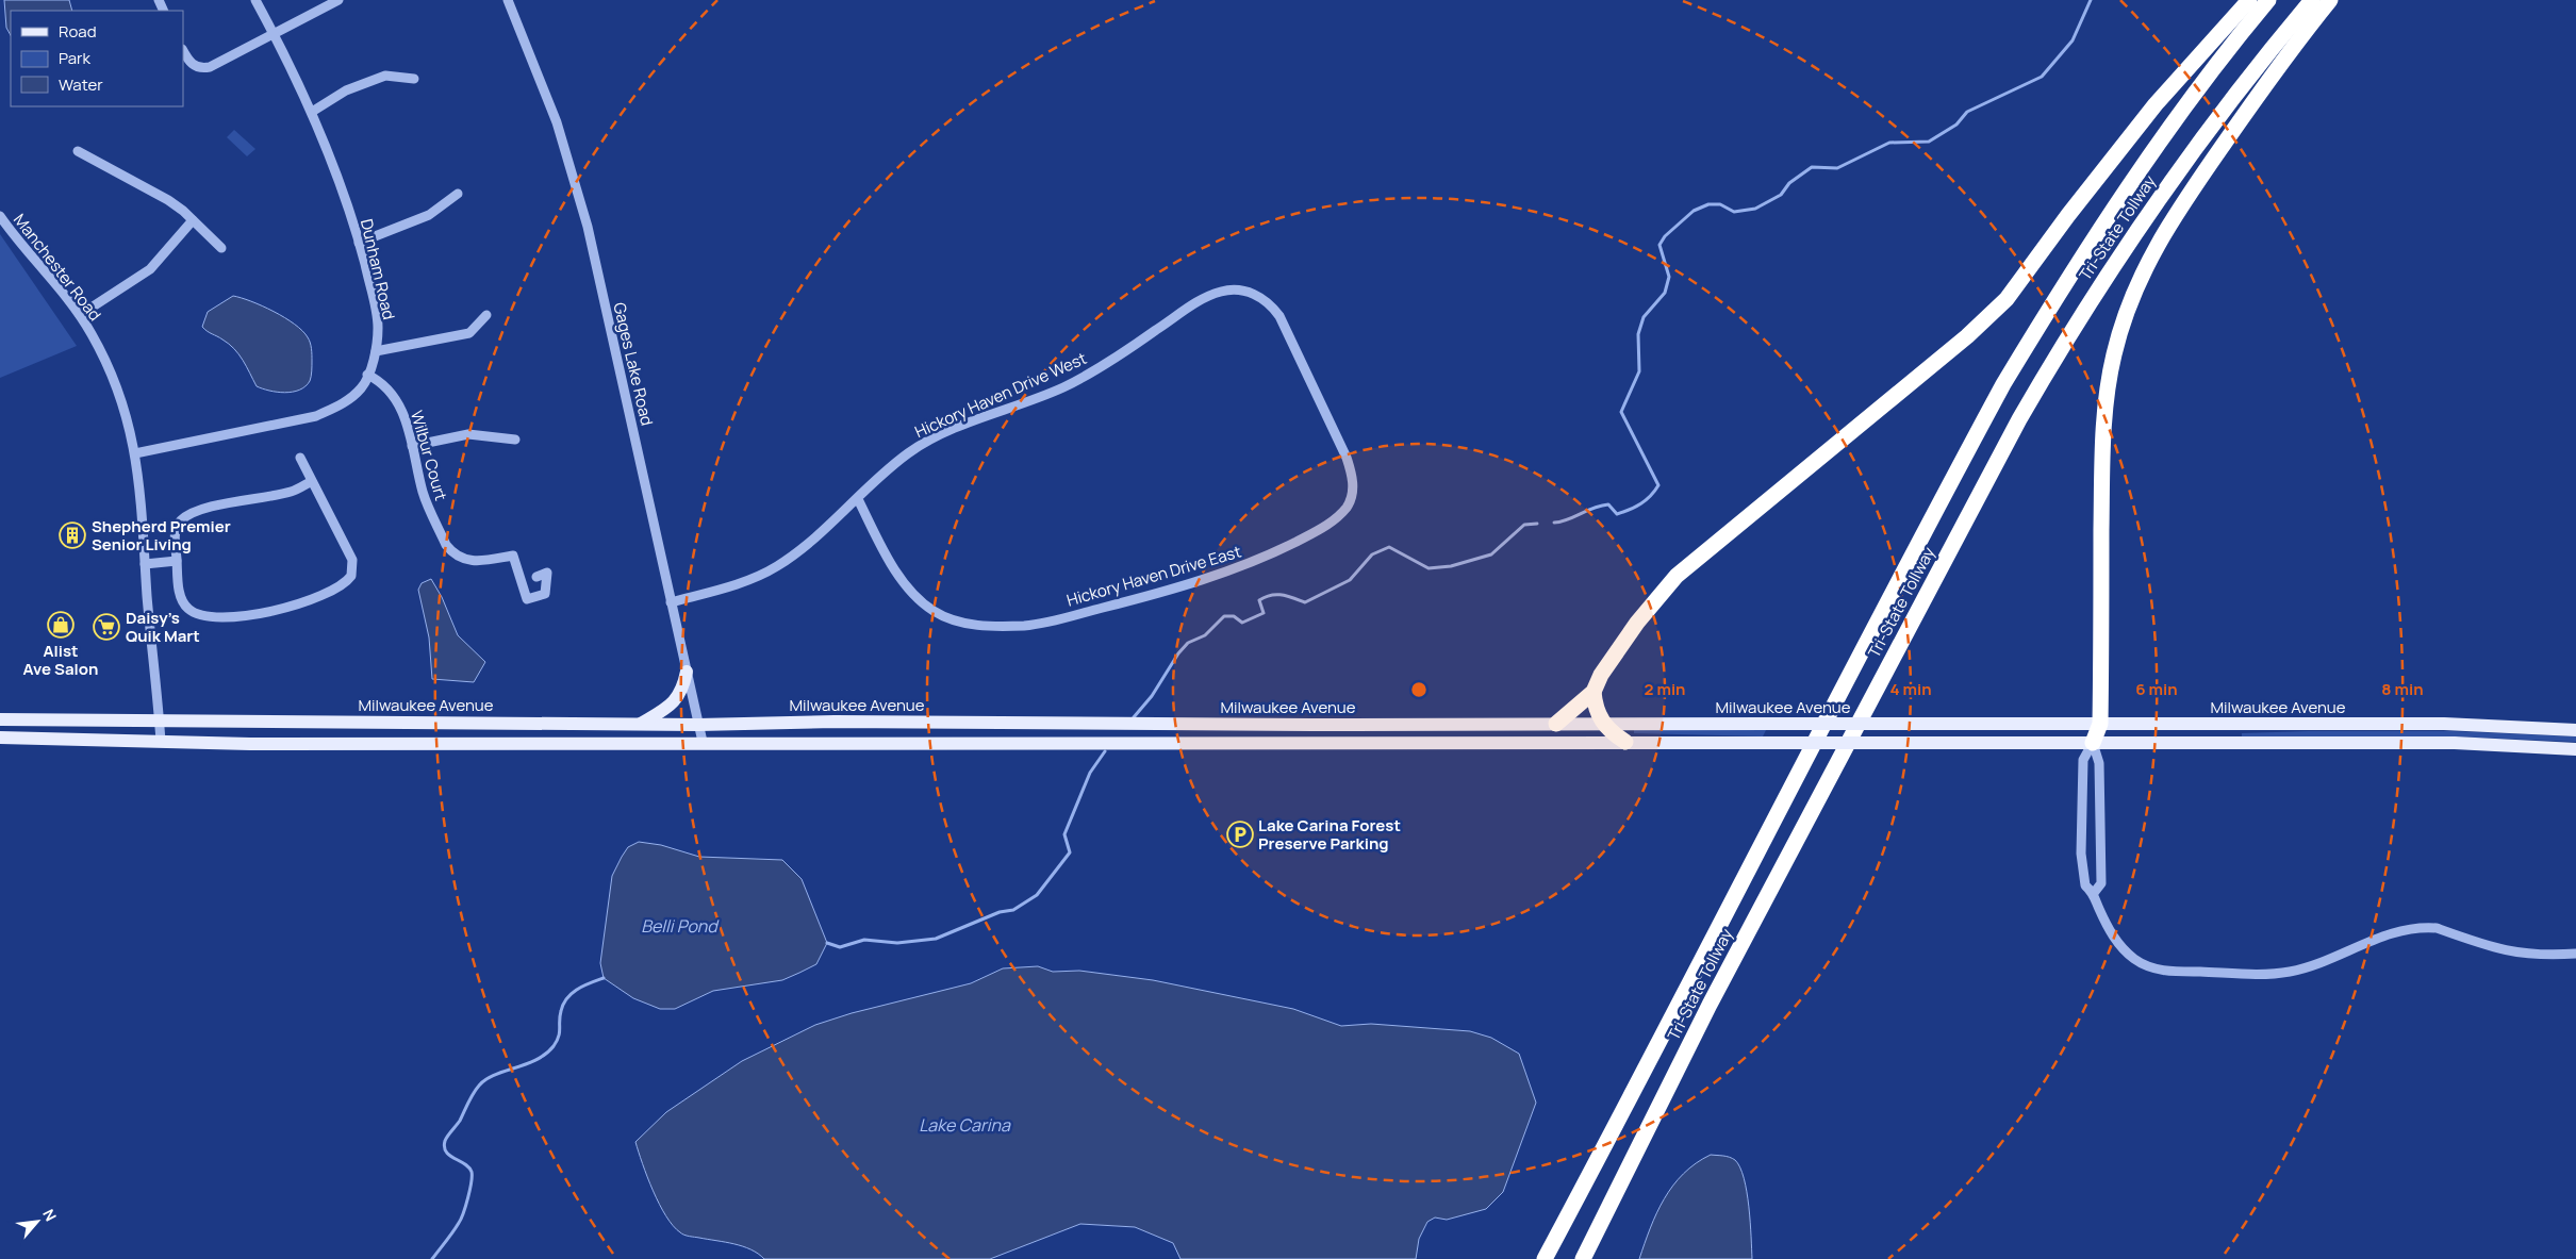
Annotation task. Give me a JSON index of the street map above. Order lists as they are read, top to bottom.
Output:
{
  "streets": {
    "highway": ["Tri-State Tollway"],
    "main road": ["Milwaukee Avenue"],
    "street": [
      "Manchester Road",
      "Dunham Road",
      "Gages Lake Road",
      "Hickory Haven Drive West",
      "Wilbur Court",
      "Hickory Haven Drive East"
    ]
  },
  "crossings": [
    ["Manchester Road", "Dunham Road"],
    ["Manchester Road", "Milwaukee Avenue"],
    ["Dunham Road", "Wilbur Court"],
    ["Gages Lake Road", "Hickory Haven Drive West"],
    ["Gages Lake Road", "Milwaukee Avenue"],
    ["Hickory Haven Drive West", "Hickory Haven Drive East"]
  ],
  "water": ["Belli Pond", "Lake Carina"],
  "places": {
    "building": ["Shepherd Premier Senior Living"],
    "shop": ["Alist Ave Salon"],
    "supermarket": ["Daisy’s Quik Mart"],
    "parking": ["Lake Carina Forest Preserve Parking"]
  },
  "legend": ["Road", "Park", "Water"],
  "north": "top right",
  "rings": [
    "2 min",
    "4 min",
    "6 min",
    "8 min"
  ]
}
